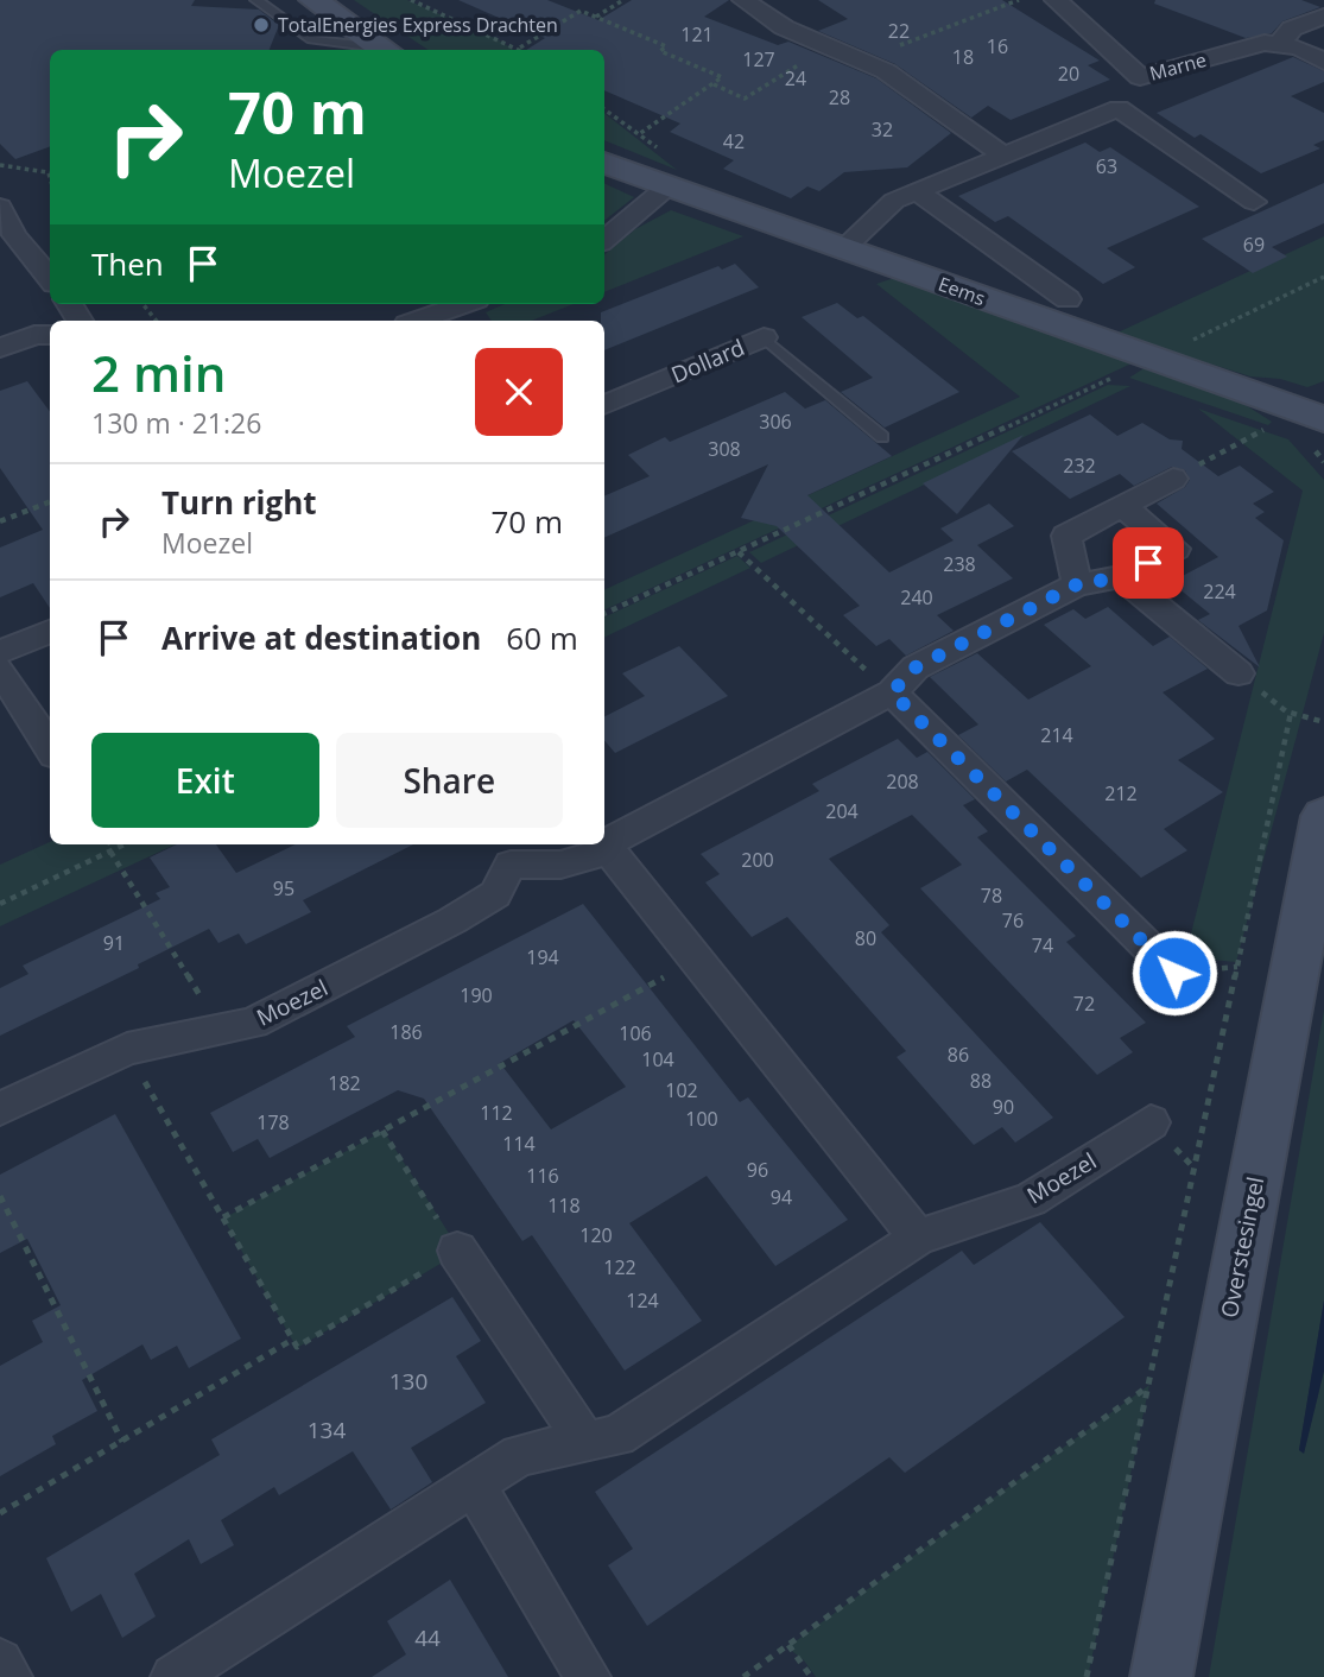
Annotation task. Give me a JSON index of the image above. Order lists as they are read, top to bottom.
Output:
{
  "streets": {
    "street": [
      "Marne",
      "Eems",
      "Dollard",
      "Moezel",
      "Overstesingel"
    ]
  },
  "places": ["TotalEnergies Express Drachten"],
  "house_numbers": [
    "22",
    "121",
    "16",
    "18",
    "127",
    "20",
    "24",
    "28",
    "32",
    "42",
    "63",
    "69",
    "306",
    "308",
    "232",
    "238",
    "224",
    "240",
    "214",
    "208",
    "212",
    "204",
    "200",
    "95",
    "78",
    "76",
    "80",
    "91",
    "74",
    "194",
    "190",
    "72",
    "186",
    "106",
    "86",
    "104",
    "88",
    "182",
    "102",
    "90",
    "112",
    "100",
    "178",
    "114",
    "96",
    "116",
    "94",
    "118",
    "120",
    "122",
    "124",
    "130",
    "134",
    "44"
  ],
  "page": {
    "turn": ["70 m", "Moezel"],
    "then": "Then",
    "heading": ["2 min", "130 m · 21:26"],
    "list": [
      {
        "name": "Turn right",
        "note": "Moezel",
        "value": "70 m"
      },
      {
        "name": "Arrive at destination",
        "value": "60 m"
      }
    ],
    "buttons": ["Exit", "Share"]
  }
}
